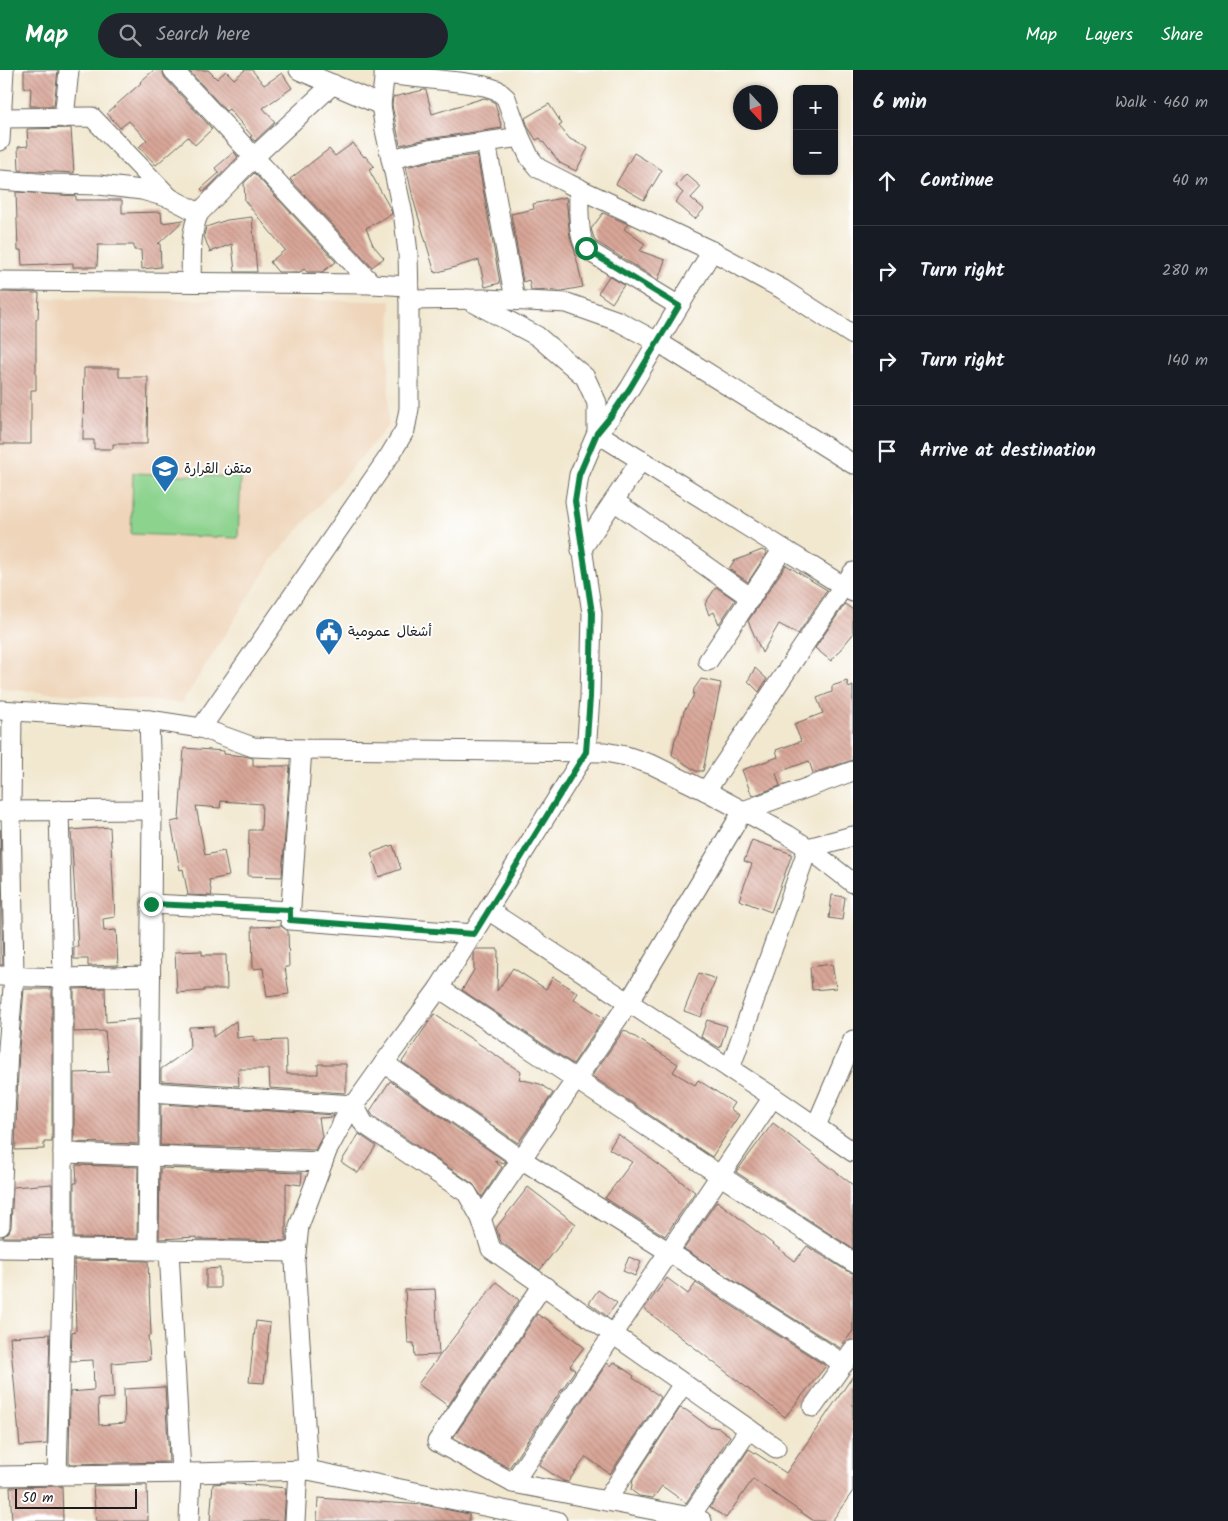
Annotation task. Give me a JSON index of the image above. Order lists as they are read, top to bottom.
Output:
{
  "places": {
    "school or university": ["متقن القرارة"],
    "public building": ["أشغال عمومية"]
  },
  "scale_bar": "50 m",
  "north": "bottom",
  "page": {
    "header": "Map",
    "search": "Search here",
    "nav": ["Map", "Layers", "Share"],
    "heading": ["6 min", "Walk · 460 m"],
    "map_buttons": ["+", "−"],
    "list": [
      ["Continue", "40 m"],
      ["Turn right", "280 m"],
      ["Turn right", "140 m"],
      "Arrive at destination"
    ],
    "scale": "50 m"
  }
}
